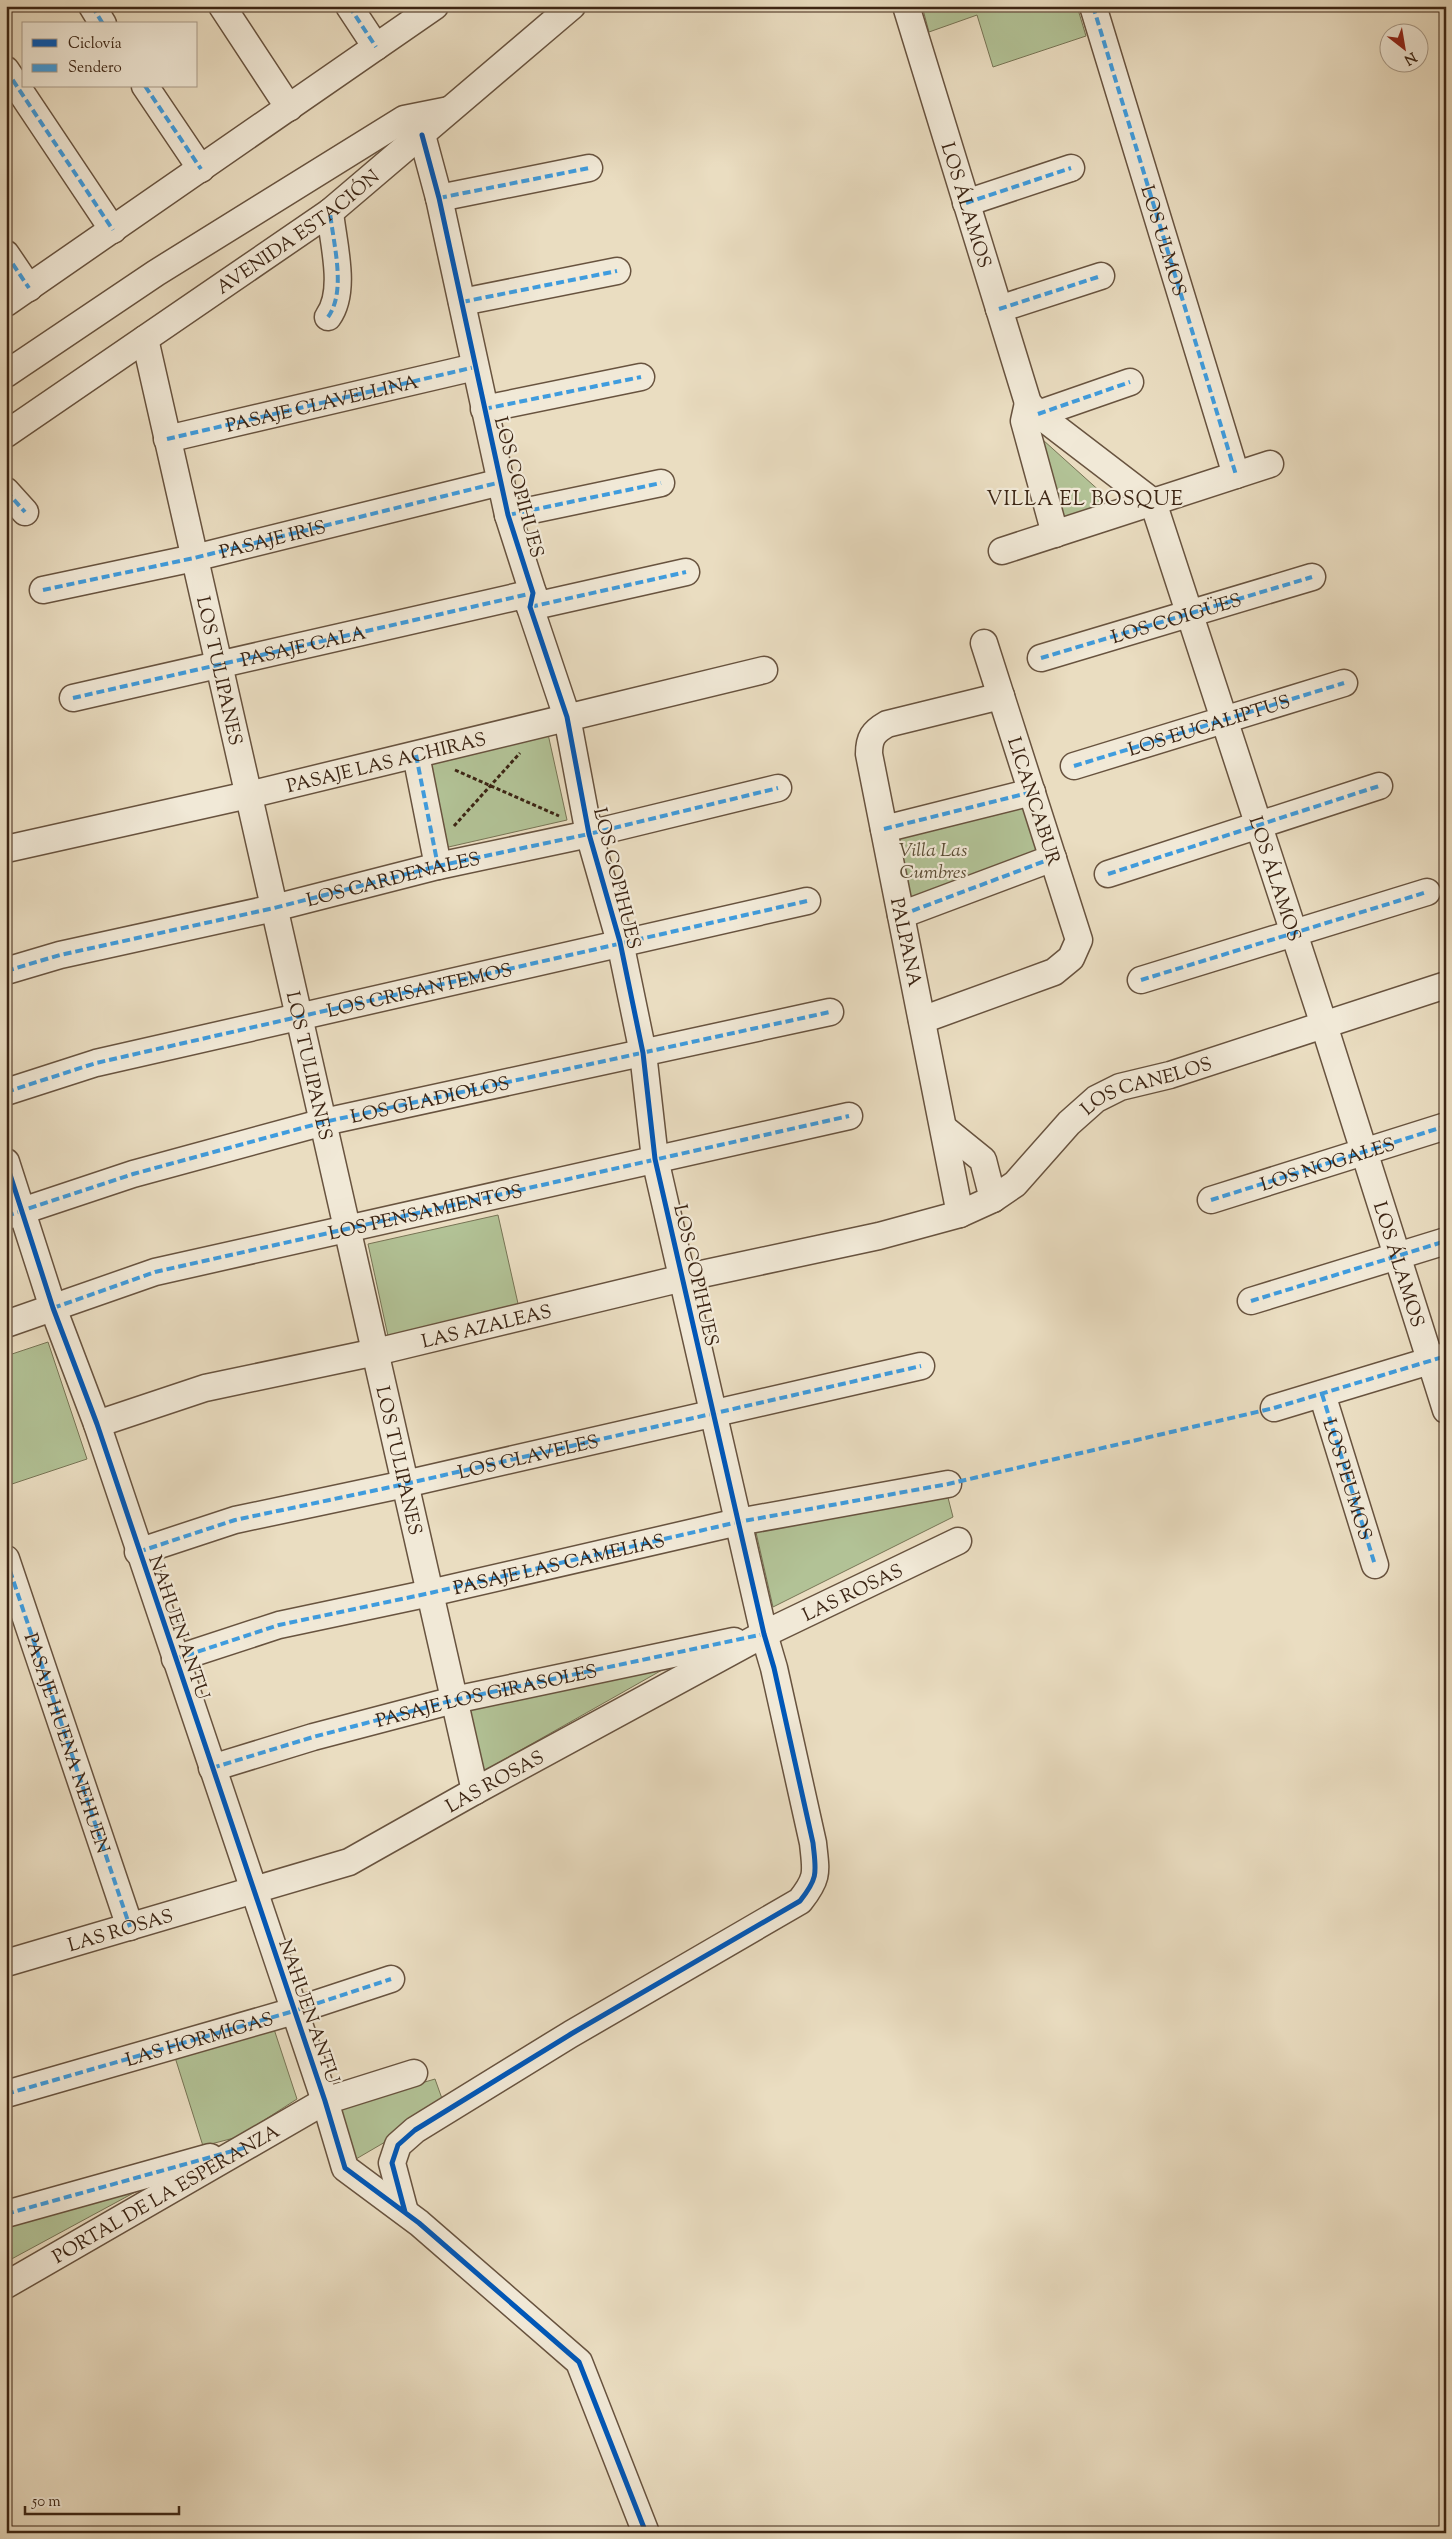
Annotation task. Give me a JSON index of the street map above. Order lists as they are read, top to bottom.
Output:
{
  "streets": {
    "street": [
      "LOS ÁLAMOS",
      "AVENIDA ESTACIÓN",
      "LOS ULMOS",
      "PASAJE CLAVELLINA",
      "LOS COPIHUES",
      "PASAJE IRIS",
      "LOS COIGÜES",
      "PASAJE CALA",
      "LOS TULIPANES",
      "LOS EUCALIPTUS",
      "PASAJE LAS ACHIRAS",
      "LICANCABUR",
      "LOS CARDENALES",
      "PALPANA",
      "LOS CRISANTEMOS",
      "LOS CANELOS",
      "LOS GLADIOLOS",
      "LOS NOGALES",
      "LOS PENSAMIENTOS",
      "LAS AZALEAS",
      "LOS CLAVELES",
      "LOS PEUMOS",
      "PASAJE LAS CAMELIAS",
      "LAS ROSAS",
      "NAHUEN ANTU",
      "PASAJE LOS GIRASOLES",
      "PASAJE HUENA NEHUEN",
      "LAS HORMIGAS",
      "PORTAL DE LA ESPERANZA"
    ]
  },
  "crossings": [
    ["LOS ÁLAMOS", "LOS COIGÜES"],
    ["LOS ÁLAMOS", "LOS EUCALIPTUS"],
    ["LOS ÁLAMOS", "LOS CANELOS"],
    ["LOS ÁLAMOS", "LOS NOGALES"],
    ["AVENIDA ESTACIÓN", "LOS COPIHUES"],
    ["AVENIDA ESTACIÓN", "LOS TULIPANES"],
    ["PASAJE CLAVELLINA", "LOS COPIHUES"],
    ["PASAJE CLAVELLINA", "LOS TULIPANES"],
    ["LOS COPIHUES", "PASAJE IRIS"],
    ["LOS COPIHUES", "PASAJE CALA"],
    ["LOS COPIHUES", "PASAJE LAS ACHIRAS"],
    ["LOS COPIHUES", "LOS CARDENALES"],
    ["LOS COPIHUES", "LOS CRISANTEMOS"],
    ["LOS COPIHUES", "LOS GLADIOLOS"],
    ["LOS COPIHUES", "LOS PENSAMIENTOS"],
    ["LOS COPIHUES", "LAS AZALEAS"],
    ["LOS COPIHUES", "LOS CLAVELES"],
    ["LOS COPIHUES", "PASAJE LAS CAMELIAS"],
    ["LOS COPIHUES", "LAS ROSAS"],
    ["LOS COPIHUES", "NAHUEN ANTU"],
    ["LOS COPIHUES", "PASAJE LOS GIRASOLES"],
    ["PASAJE IRIS", "LOS TULIPANES"],
    ["PASAJE CALA", "LOS TULIPANES"],
    ["LOS TULIPANES", "PASAJE LAS ACHIRAS"],
    ["LOS TULIPANES", "LOS CARDENALES"],
    ["LOS TULIPANES", "LOS CRISANTEMOS"],
    ["LOS TULIPANES", "LOS GLADIOLOS"],
    ["LOS TULIPANES", "LOS PENSAMIENTOS"],
    ["LOS TULIPANES", "LAS AZALEAS"],
    ["LOS TULIPANES", "LOS CLAVELES"],
    ["LOS TULIPANES", "PASAJE LAS CAMELIAS"],
    ["LOS TULIPANES", "LAS ROSAS"],
    ["LOS TULIPANES", "PASAJE LOS GIRASOLES"],
    ["LICANCABUR", "PALPANA"],
    ["PALPANA", "LOS CANELOS"],
    ["LOS CANELOS", "LAS AZALEAS"],
    ["LOS GLADIOLOS", "NAHUEN ANTU"],
    ["LOS PENSAMIENTOS", "NAHUEN ANTU"],
    ["LAS AZALEAS", "NAHUEN ANTU"],
    ["LOS CLAVELES", "NAHUEN ANTU"],
    ["PASAJE LAS CAMELIAS", "NAHUEN ANTU"],
    ["LAS ROSAS", "NAHUEN ANTU"],
    ["LAS ROSAS", "PASAJE LOS GIRASOLES"],
    ["LAS ROSAS", "PASAJE HUENA NEHUEN"],
    ["NAHUEN ANTU", "PASAJE LOS GIRASOLES"],
    ["NAHUEN ANTU", "LAS HORMIGAS"],
    ["NAHUEN ANTU", "PORTAL DE LA ESPERANZA"]
  ],
  "districts": ["VILLA EL BOSQUE"],
  "parks": ["Villa Las Cumbres"],
  "legend": ["Ciclovía", "Sendero"],
  "scale_bar": "50 m",
  "north": "bottom right"
}
